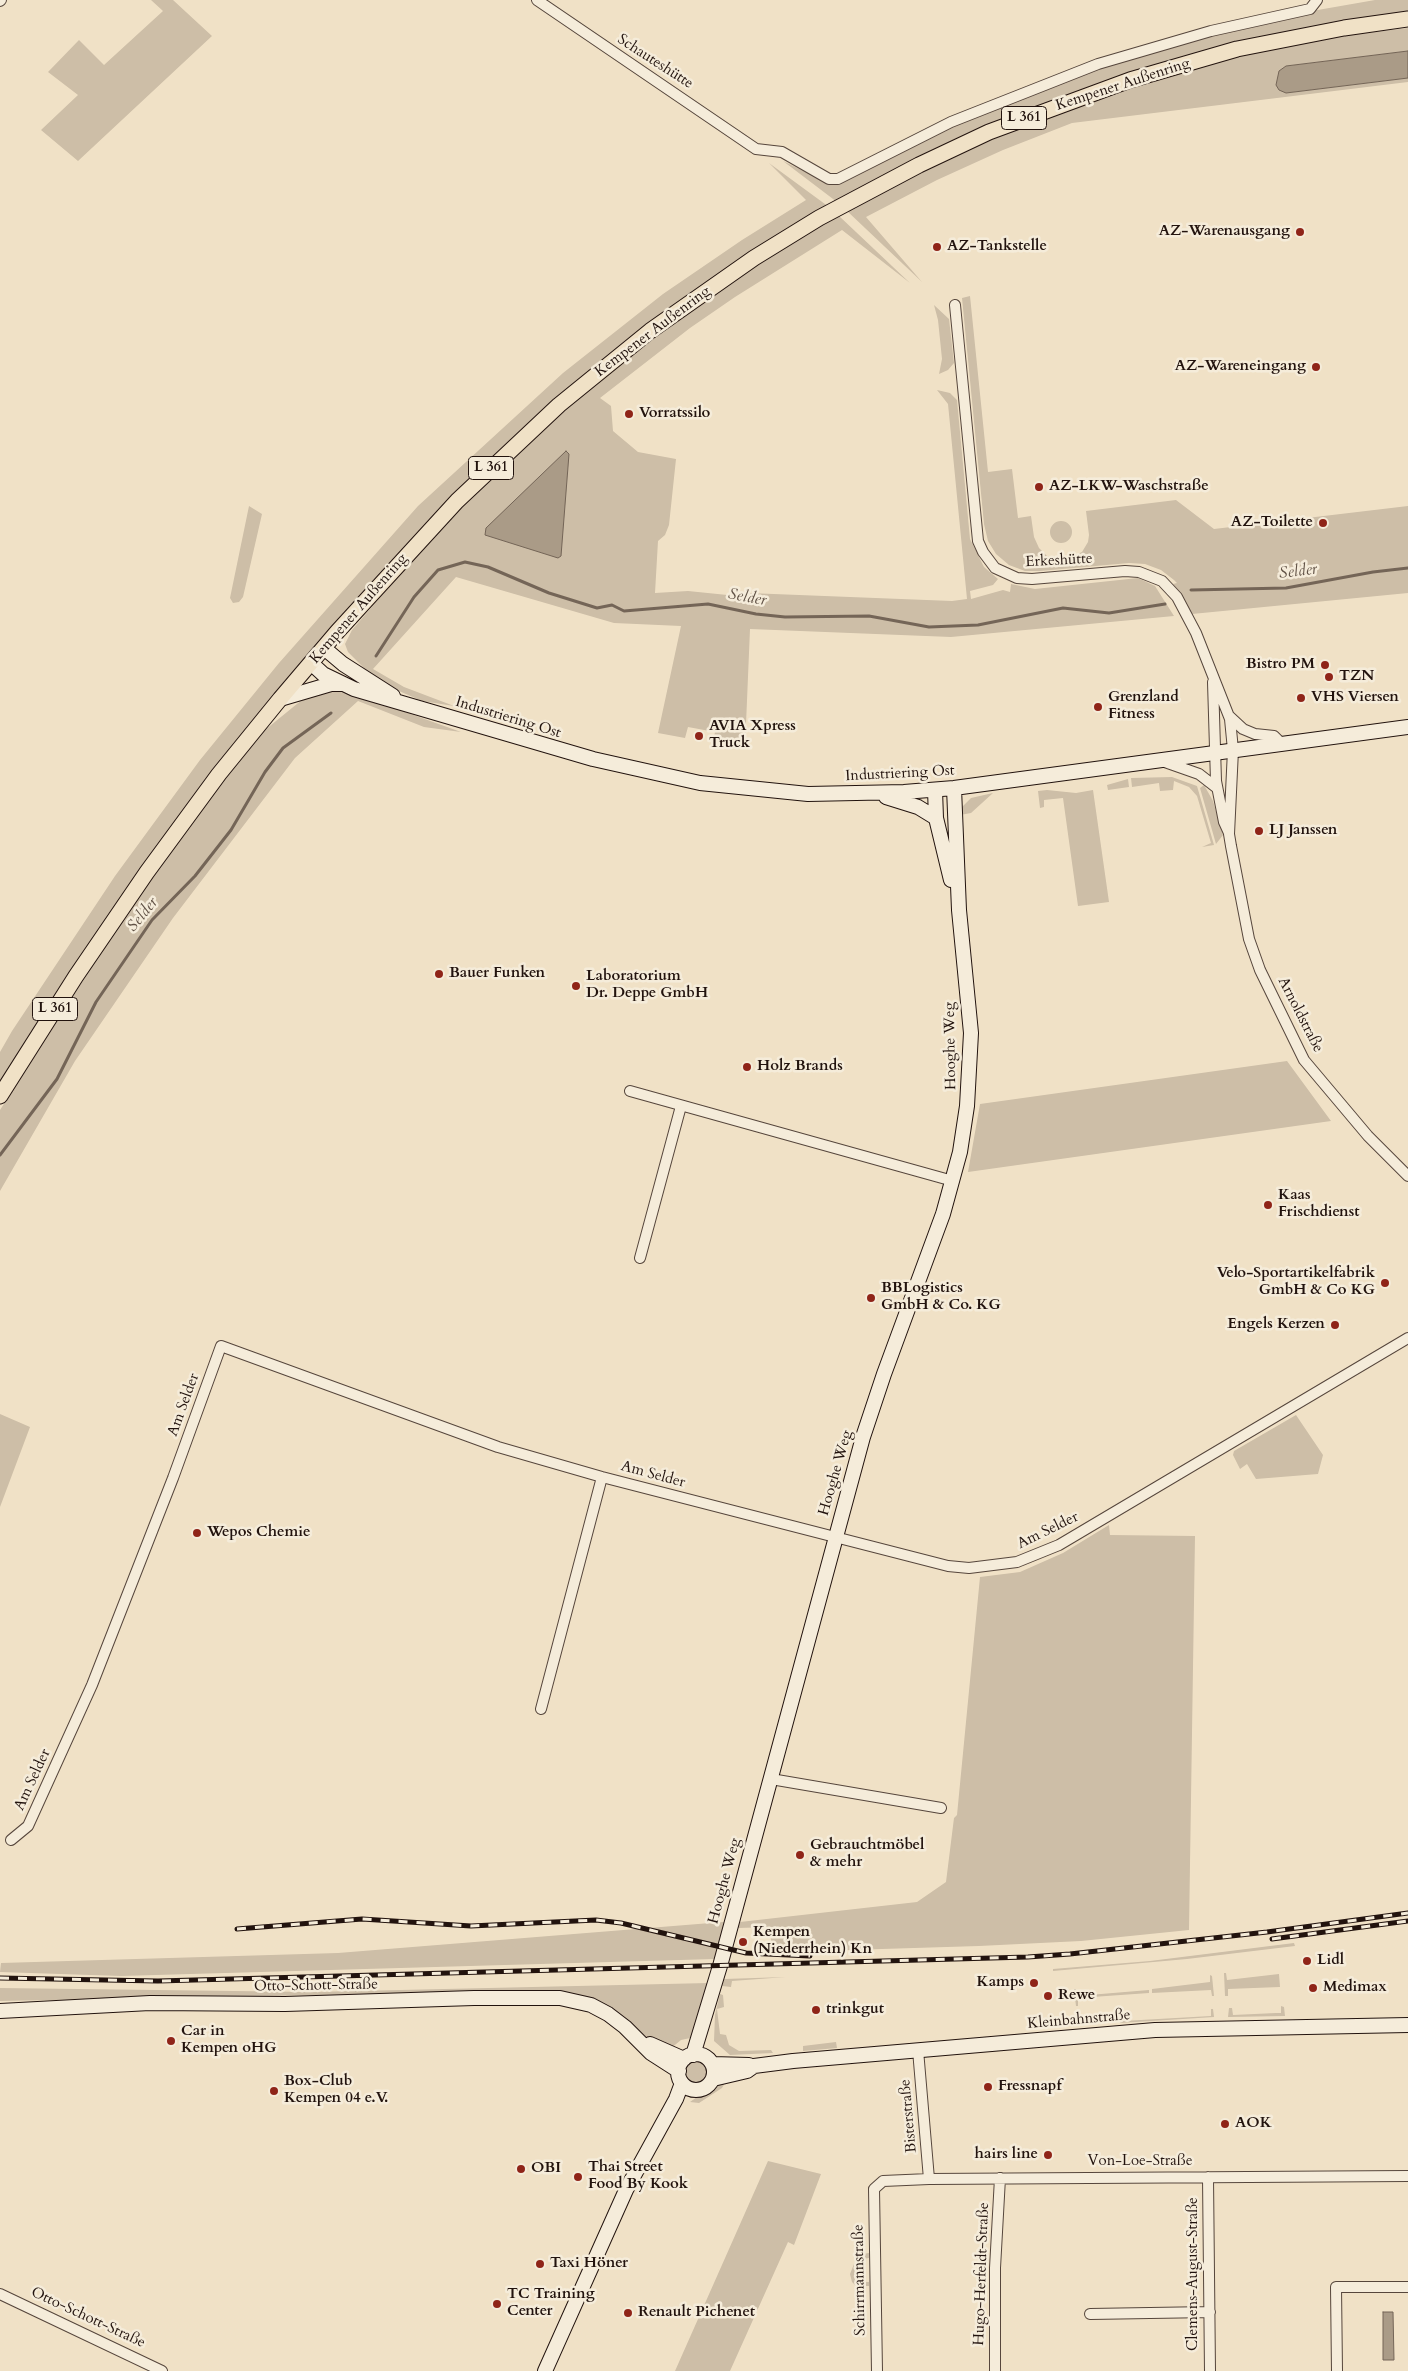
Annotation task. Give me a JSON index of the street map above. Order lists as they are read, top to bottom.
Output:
{
  "streets": {
    "main road": ["Kempener Außenring", "L 361"],
    "street": [
      "Schauteshütte",
      "Erkeshütte",
      "Industriering Ost",
      "Arnoldstraße",
      "Hooghe Weg",
      "Am Selder",
      "Otto-Schott-Straße",
      "Kleinbahnstraße",
      "Bisterstraße",
      "Von-Loe-Straße",
      "Hugo-Herfeldt-Straße",
      "Clemens-August-Straße",
      "Schirrmannstraße"
    ]
  },
  "crossings": [
    ["Kempener Außenring", "Industriering Ost"],
    ["Erkeshütte", "Industriering Ost"],
    ["Erkeshütte", "Arnoldstraße"],
    ["Industriering Ost", "Arnoldstraße"],
    ["Industriering Ost", "Hooghe Weg"],
    ["Hooghe Weg", "Am Selder"],
    ["Hooghe Weg", "Otto-Schott-Straße"],
    ["Hooghe Weg", "Kleinbahnstraße"],
    ["Otto-Schott-Straße", "Kleinbahnstraße"],
    ["Kleinbahnstraße", "Bisterstraße"],
    ["Bisterstraße", "Von-Loe-Straße"],
    ["Von-Loe-Straße", "Hugo-Herfeldt-Straße"],
    ["Von-Loe-Straße", "Clemens-August-Straße"],
    ["Von-Loe-Straße", "Schirrmannstraße"]
  ],
  "water": ["Selder"],
  "places": [
    "AZ-Warenausgang",
    "AZ-Tankstelle",
    "AZ-Wareneingang",
    "Vorratssilo",
    "AZ-LKW-Waschstraße",
    "AZ-Toilette",
    "Bistro PM",
    "TZN",
    "VHS Viersen",
    "Grenzland Fitness",
    "AVIA Xpress Truck",
    "LJ Janssen",
    "Bauer Funken",
    "Laboratorium Dr. Deppe GmbH",
    "Holz Brands",
    "Kaas Frischdienst",
    "Velo-Sportartikelfabrik GmbH & Co KG",
    "BBLogistics GmbH & Co. KG",
    "Engels Kerzen",
    "Wepos Chemie",
    "Gebrauchtmöbel & mehr",
    "Kempen (Niederrhein) Kn",
    "Lidl",
    "Kamps",
    "Medimax",
    "Rewe",
    "trinkgut",
    "Car in Kempen oHG",
    "Fressnapf",
    "Box-Club Kempen 04 e.V.",
    "AOK",
    "hairs line",
    "OBI",
    "Thai Street Food By Kook",
    "Taxi Höner",
    "TC Training Center",
    "Renault Pichenet"
  ]
}
